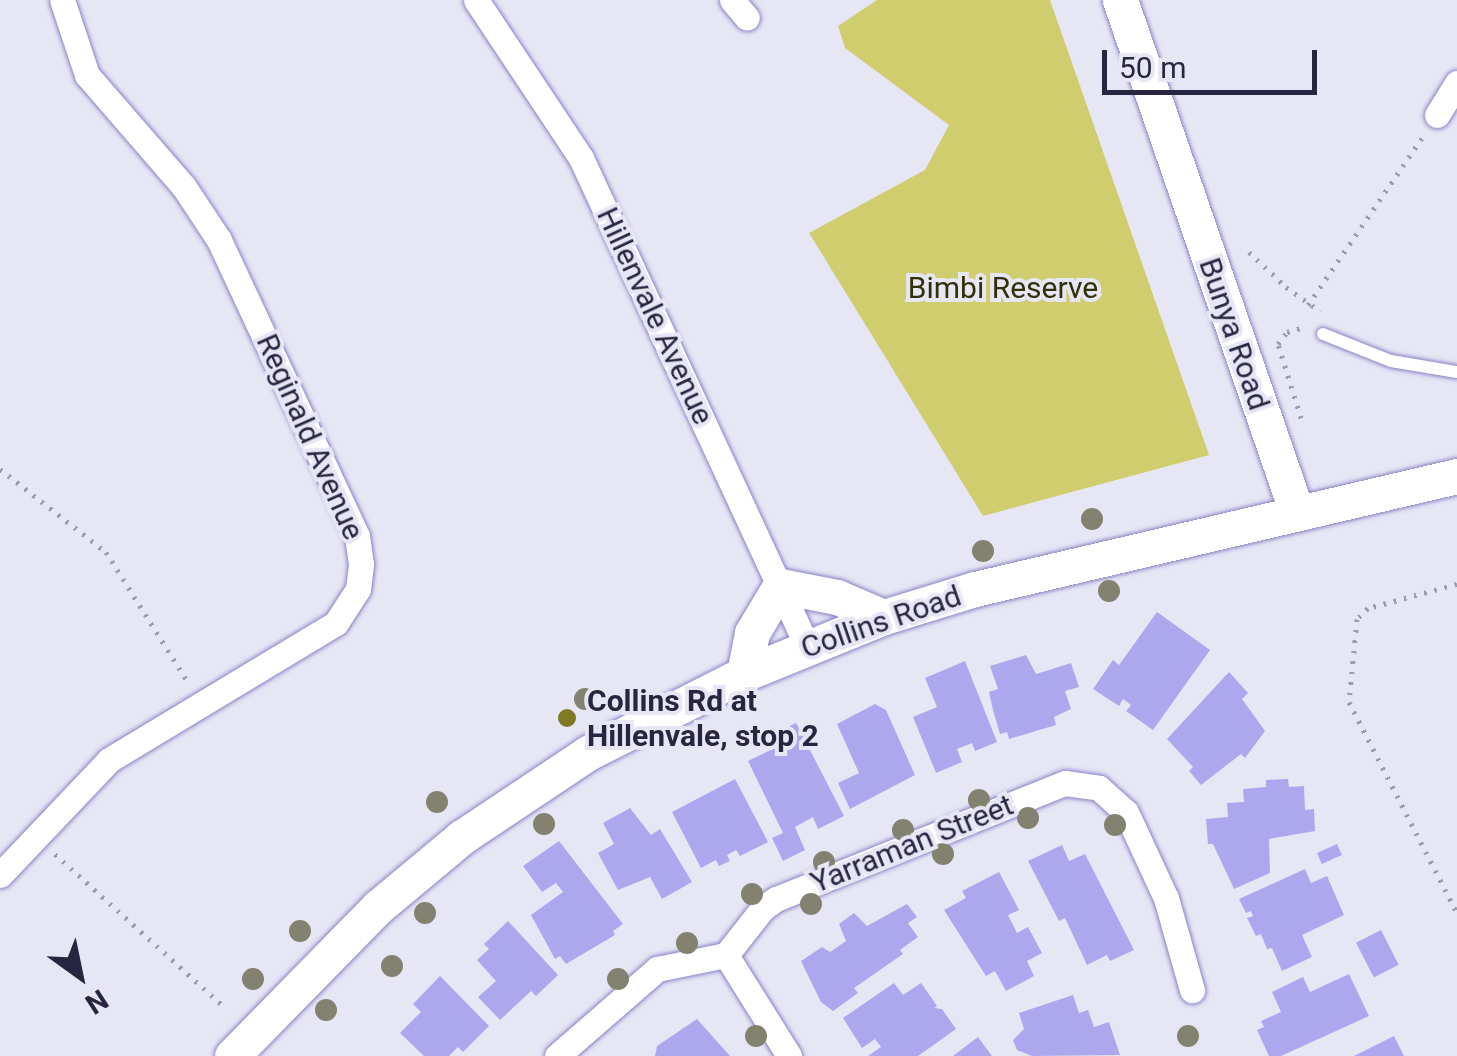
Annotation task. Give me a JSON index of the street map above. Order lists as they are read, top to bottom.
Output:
{
  "streets": {
    "main road": ["Bunya Road", "Collins Road"],
    "street": ["Hillenvale Avenue", "Reginald Avenue", "Yarraman Street"]
  },
  "crossings": [
    ["Hillenvale Avenue", "Collins Road"],
    ["Bunya Road", "Collins Road"]
  ],
  "parks": ["Bimbi Reserve"],
  "places": ["Collins Rd at Hillenvale, stop 2"],
  "scale_bar": "50 m",
  "north": "bottom right"
}
